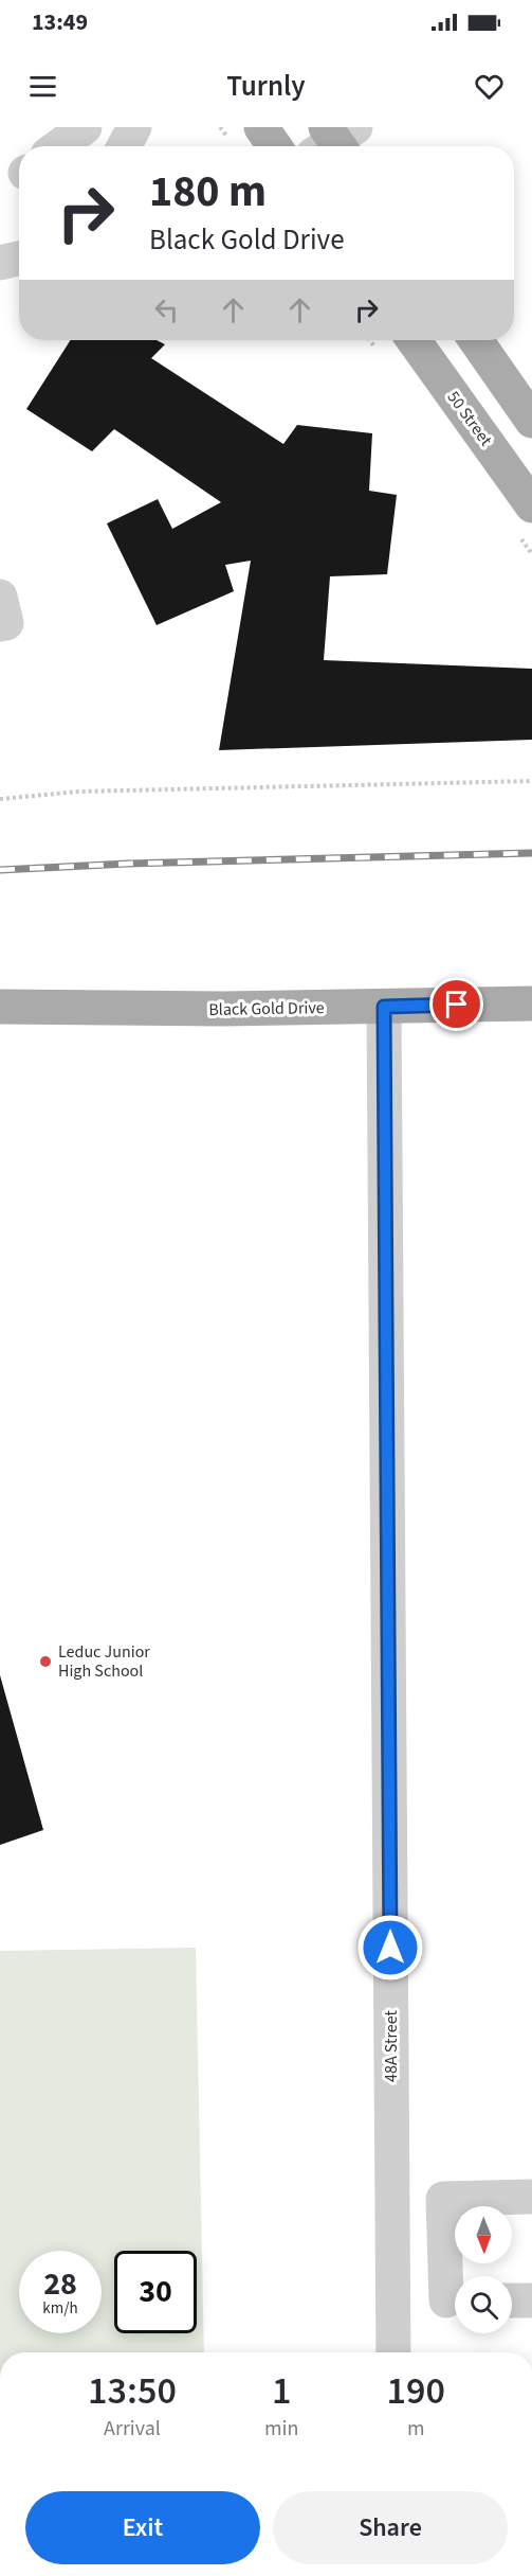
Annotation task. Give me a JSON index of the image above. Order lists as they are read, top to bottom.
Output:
{
  "streets": {
    "main road": ["50 Street", "Black Gold Drive"],
    "street": ["48A Street"]
  },
  "crossings": [
    ["Black Gold Drive", "48A Street"]
  ],
  "places": ["Leduc Junior High School"],
  "north": "bottom",
  "page": {
    "status": "13:49",
    "header": "Turnly",
    "turn": ["180 m", "Black Gold Drive"],
    "speed": "28 km/h",
    "limit": "30",
    "eta": [
      "13:50",
      "Arrival",
      "1",
      "min",
      "190",
      "m"
    ],
    "buttons": ["Exit", "Share"]
  }
}
